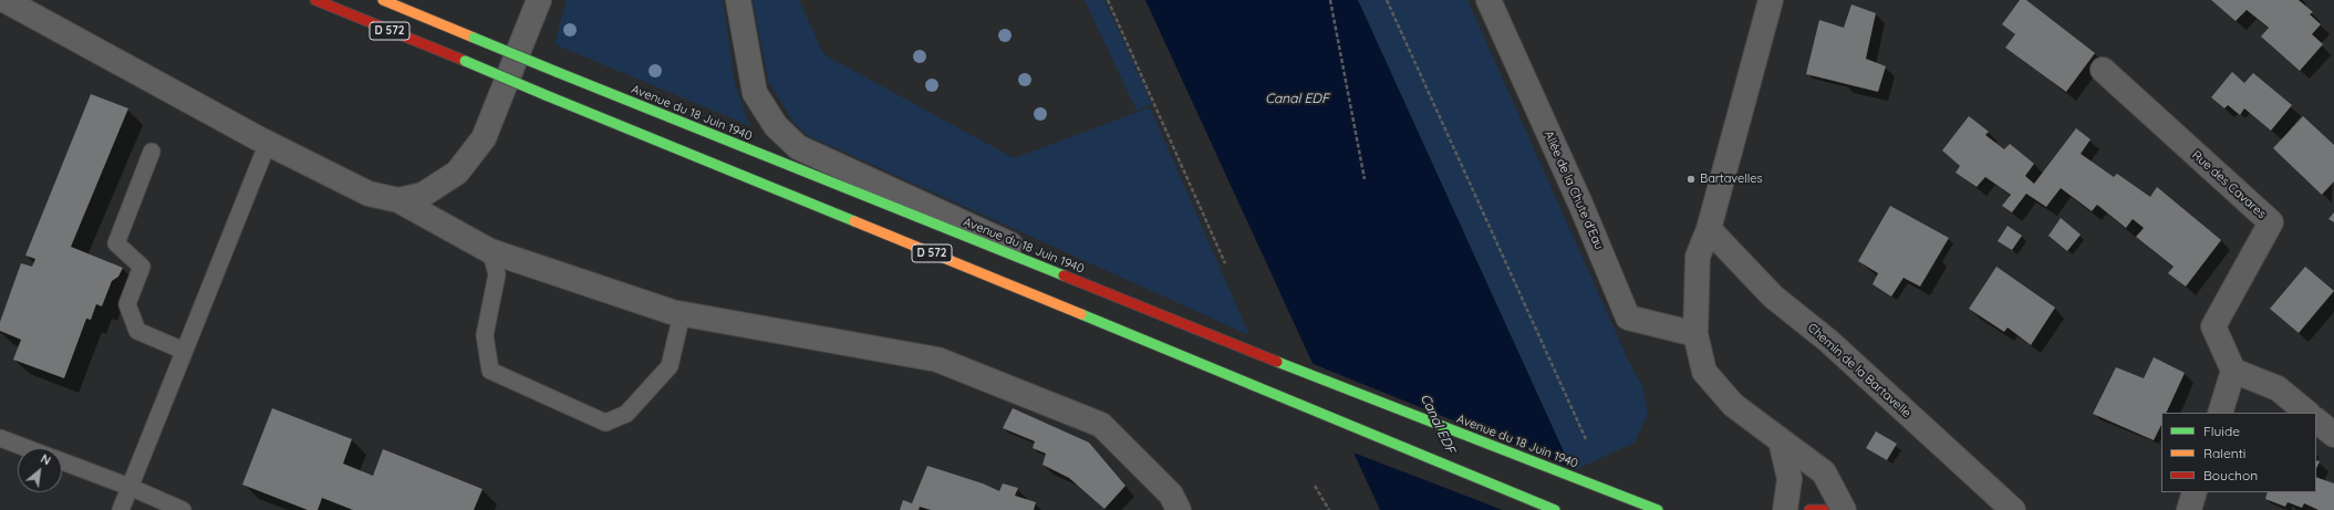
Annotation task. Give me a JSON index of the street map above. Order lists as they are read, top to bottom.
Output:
{
  "streets": {
    "main road": ["D 572", "Avenue du 18 Juin 1940"],
    "street": ["Rue des Cavares", "Allée de la Chute d'Eau", "Chemin de la Bartavelle"]
  },
  "water": ["Canal EDF"],
  "places": ["Bartavelles"],
  "legend": ["Fluide", "Ralenti", "Bouchon"],
  "north": "top right"
}
